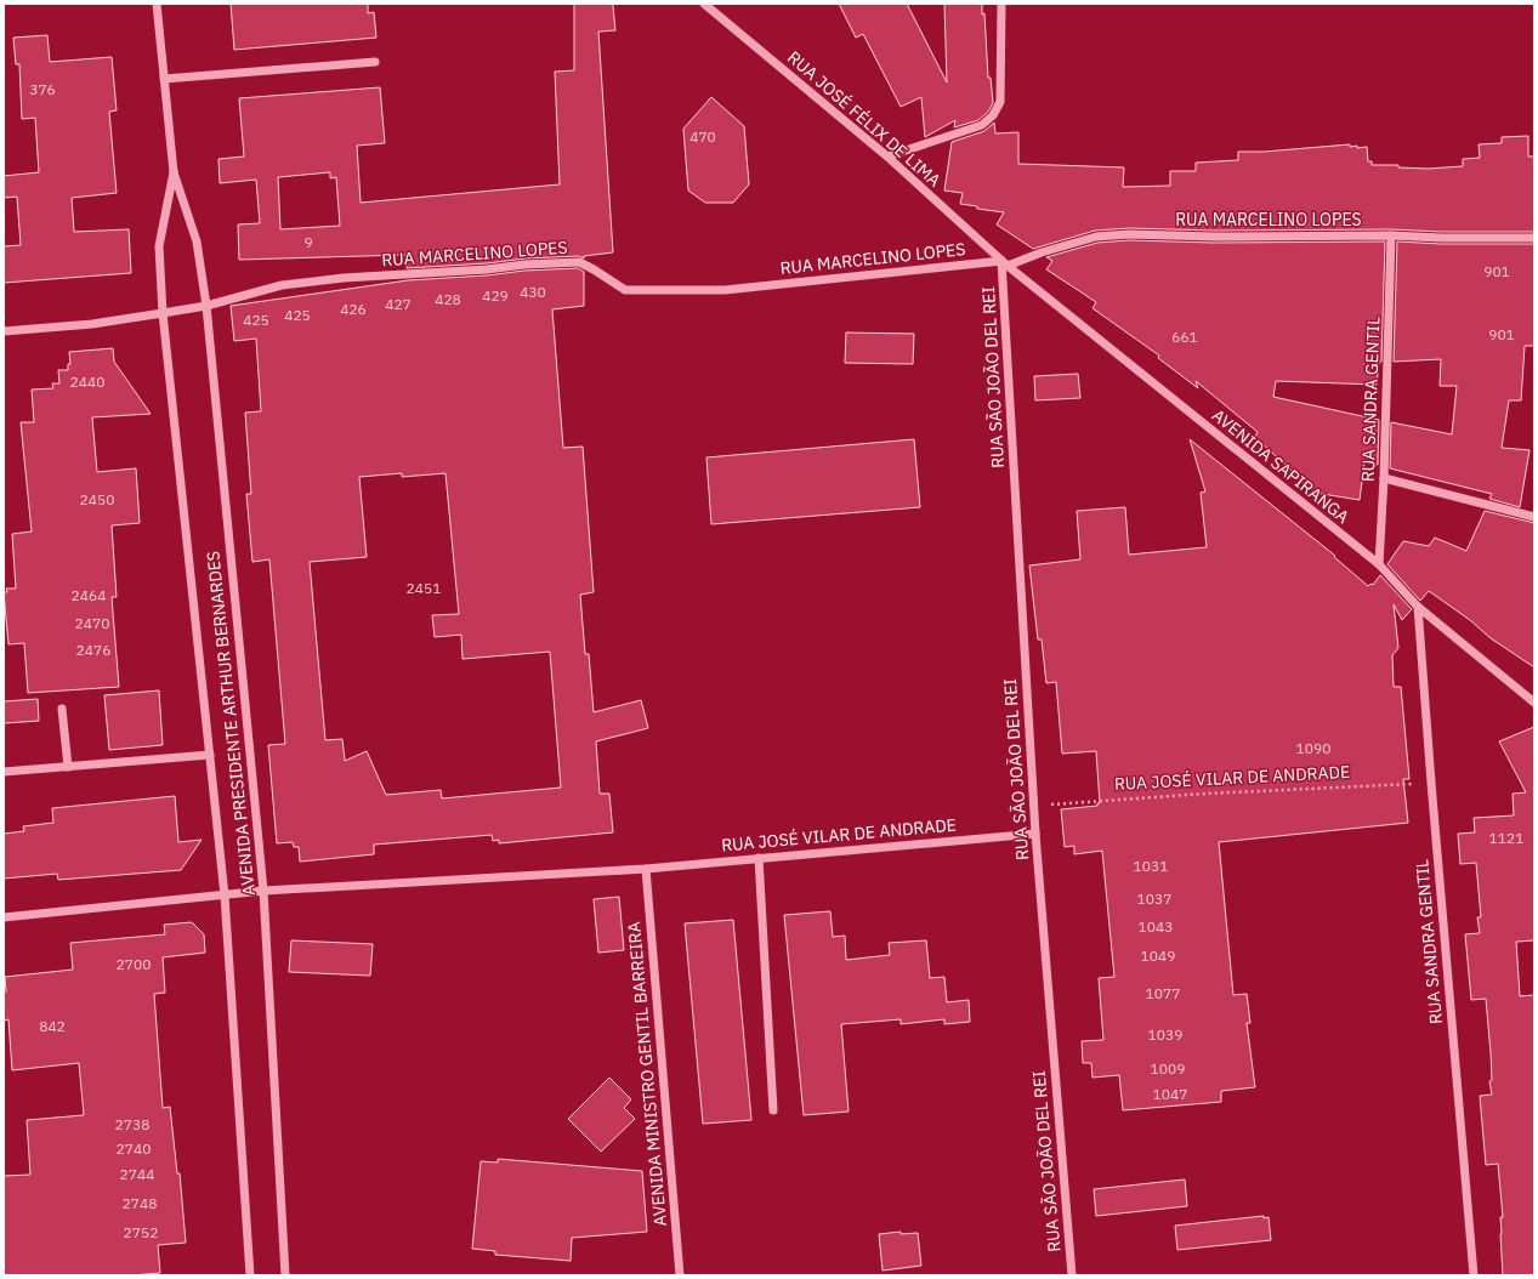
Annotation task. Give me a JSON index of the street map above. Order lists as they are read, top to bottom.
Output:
{
  "streets": {
    "street": [
      "RUA JOSÉ FÉLIX DE LIMA",
      "RUA MARCELINO LOPES",
      "RUA SÃO JOÃO DEL REI",
      "RUA SANDRA GENTIL",
      "AVENIDA SAPIRANGA",
      "AVENIDA PRESIDENTE ARTHUR BERNARDES",
      "RUA JOSÉ VILAR DE ANDRADE",
      "AVENIDA MINISTRO GENTIL BARREIRA"
    ]
  },
  "crossings": [
    ["RUA JOSÉ FÉLIX DE LIMA", "RUA MARCELINO LOPES"],
    ["RUA JOSÉ FÉLIX DE LIMA", "RUA SÃO JOÃO DEL REI"],
    ["RUA JOSÉ FÉLIX DE LIMA", "AVENIDA SAPIRANGA"],
    ["RUA MARCELINO LOPES", "RUA SÃO JOÃO DEL REI"],
    ["RUA MARCELINO LOPES", "RUA SANDRA GENTIL"],
    ["RUA MARCELINO LOPES", "AVENIDA SAPIRANGA"],
    ["RUA MARCELINO LOPES", "AVENIDA PRESIDENTE ARTHUR BERNARDES"],
    ["RUA SÃO JOÃO DEL REI", "AVENIDA SAPIRANGA"],
    ["RUA SÃO JOÃO DEL REI", "RUA JOSÉ VILAR DE ANDRADE"],
    ["RUA SANDRA GENTIL", "AVENIDA SAPIRANGA"],
    ["RUA SANDRA GENTIL", "RUA JOSÉ VILAR DE ANDRADE"],
    ["AVENIDA PRESIDENTE ARTHUR BERNARDES", "RUA JOSÉ VILAR DE ANDRADE"],
    ["RUA JOSÉ VILAR DE ANDRADE", "AVENIDA MINISTRO GENTIL BARREIRA"]
  ],
  "house_numbers": [
    "376",
    "470",
    "9",
    "901",
    "430",
    "429",
    "428",
    "427",
    "426",
    "425",
    "425",
    "901",
    "661",
    "2440",
    "2450",
    "2451",
    "2464",
    "2470",
    "2476",
    "1090",
    "1121",
    "1031",
    "1037",
    "1043",
    "1049",
    "2700",
    "1077",
    "842",
    "1039",
    "1009",
    "1047",
    "2738",
    "2740",
    "2744",
    "2748",
    "2752"
  ]
}
